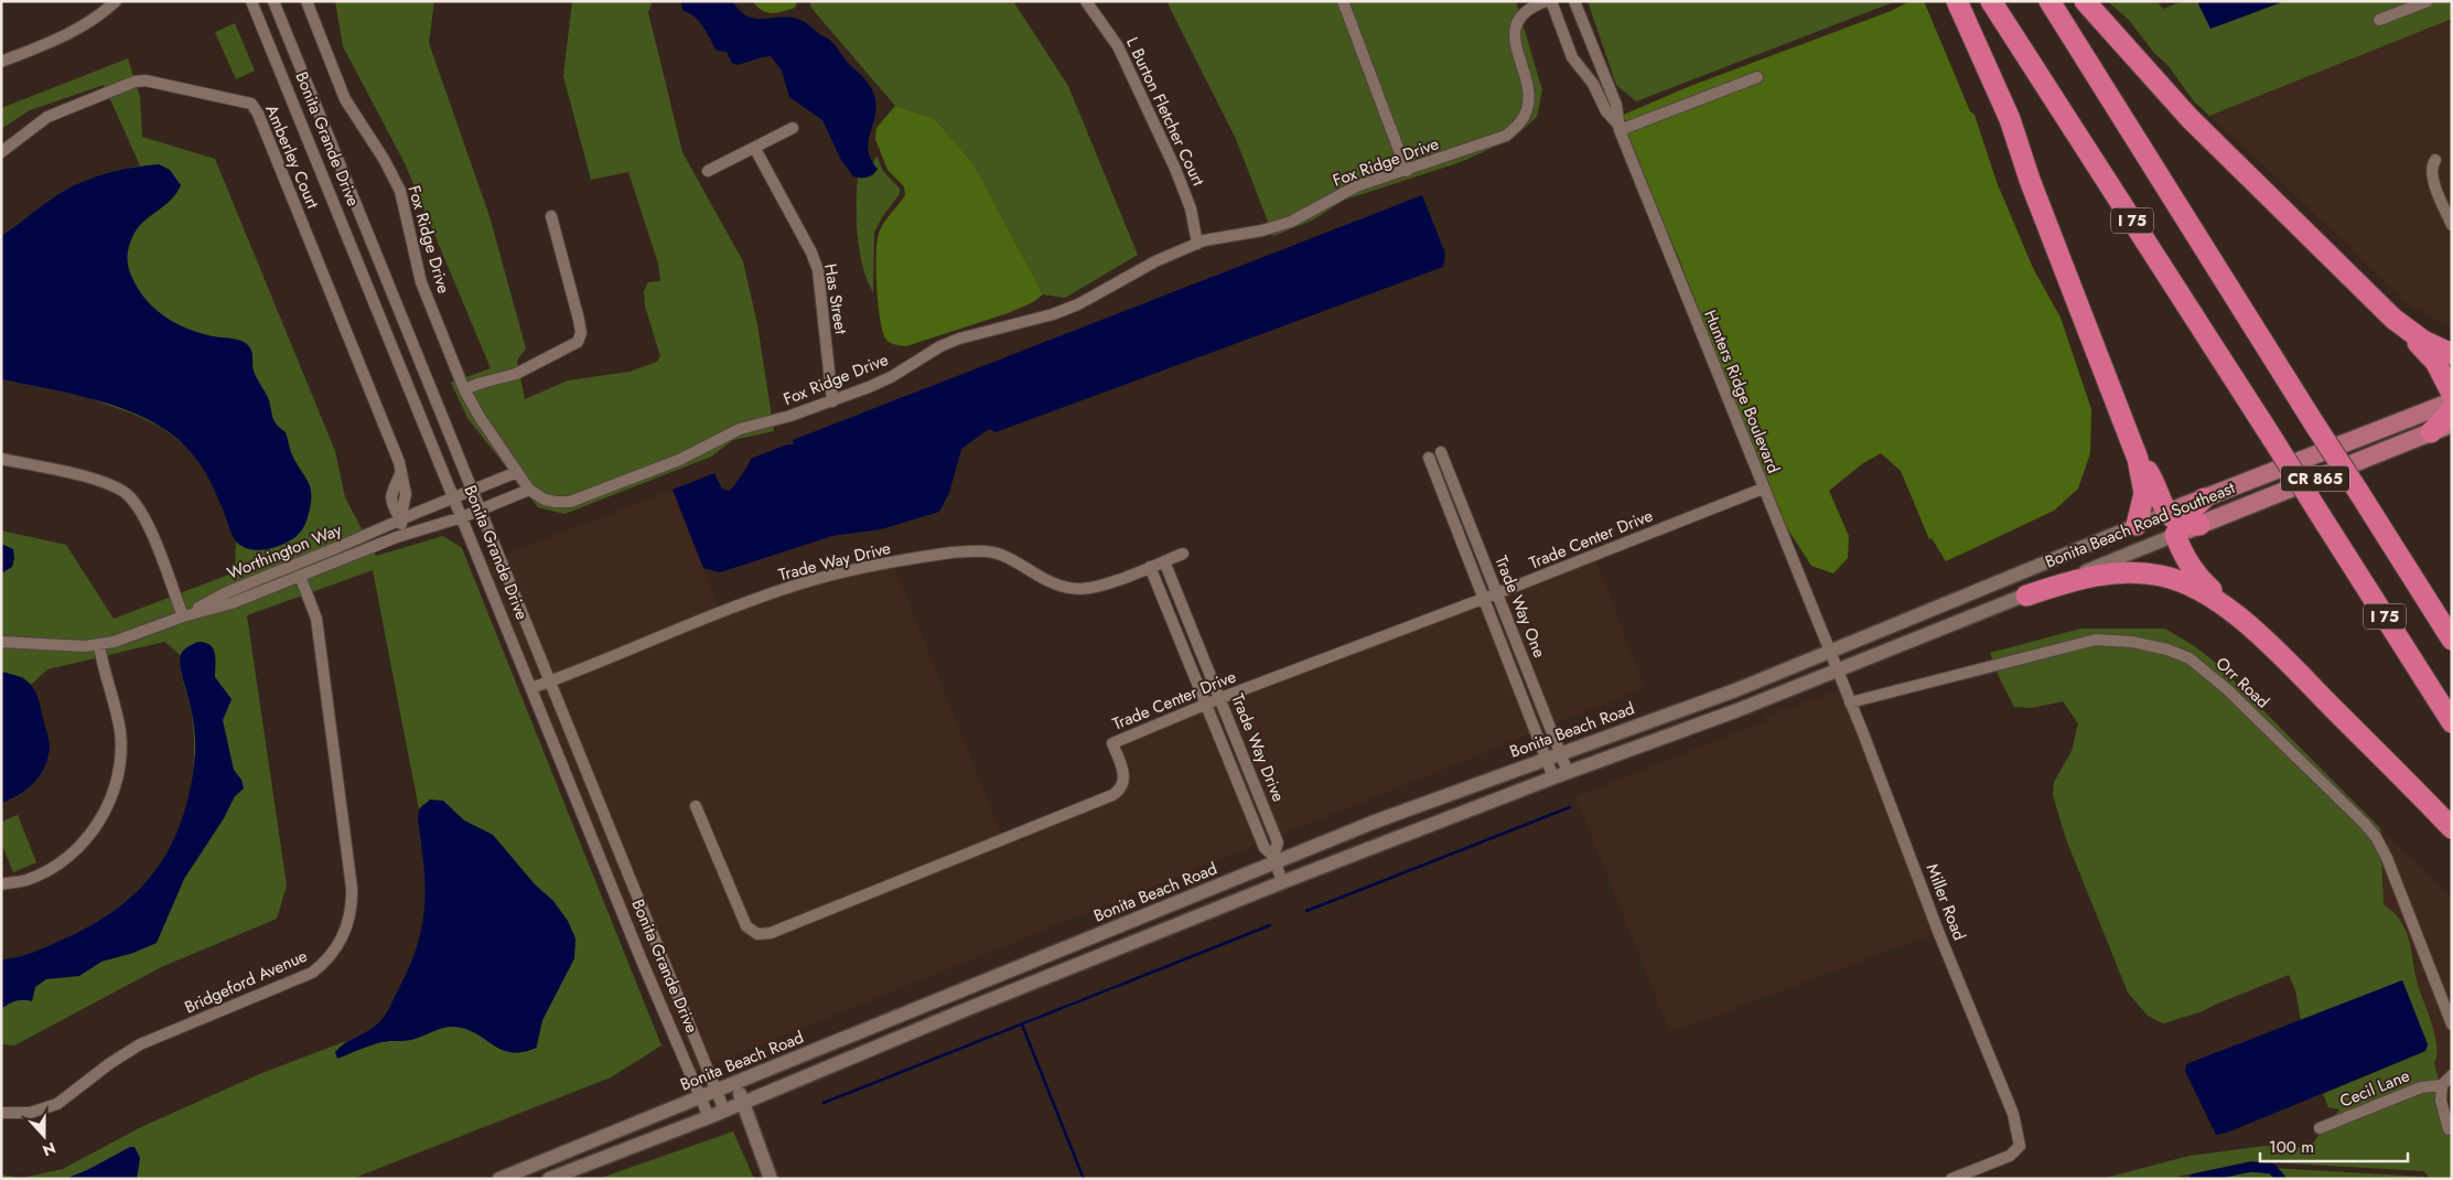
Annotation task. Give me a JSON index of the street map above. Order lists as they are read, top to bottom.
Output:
{
  "streets": {
    "highway": ["I 75"],
    "main road": ["CR 865", "Bonita Beach Road Southeast"],
    "street": [
      "L Burton Fletcher Court",
      "Bonita Grande Drive",
      "Amberley Court",
      "Fox Ridge Drive",
      "Has Street",
      "Hunters Ridge Boulevard",
      "Trade Center Drive",
      "Worthington Way",
      "Trade Way Drive",
      "Trade Way One",
      "Orr Road",
      "Bonita Beach Road",
      "Miller Road",
      "Bridgeford Avenue",
      "Cecil Lane"
    ]
  },
  "crossings": [
    ["L Burton Fletcher Court", "Fox Ridge Drive"],
    ["Bonita Grande Drive", "CR 865"],
    ["Bonita Grande Drive", "Worthington Way"],
    ["Bonita Grande Drive", "Trade Way Drive"],
    ["Bonita Grande Drive", "Bonita Beach Road"],
    ["Amberley Court", "Worthington Way"],
    ["Fox Ridge Drive", "Has Street"],
    ["Fox Ridge Drive", "Worthington Way"],
    ["Hunters Ridge Boulevard", "CR 865"],
    ["Hunters Ridge Boulevard", "Bonita Beach Road Southeast"],
    ["Hunters Ridge Boulevard", "Trade Center Drive"],
    ["Hunters Ridge Boulevard", "Bonita Beach Road"],
    ["Hunters Ridge Boulevard", "Miller Road"],
    ["CR 865", "Bonita Beach Road Southeast"],
    ["CR 865", "Trade Way Drive"],
    ["CR 865", "Trade Way One"],
    ["CR 865", "Miller Road"],
    ["Bonita Beach Road Southeast", "Bonita Beach Road"],
    ["Bonita Beach Road Southeast", "Miller Road"],
    ["Trade Center Drive", "Trade Way Drive"],
    ["Trade Center Drive", "Trade Way One"],
    ["Worthington Way", "Bridgeford Avenue"],
    ["Trade Way Drive", "Bonita Beach Road"],
    ["Trade Way One", "Bonita Beach Road"],
    ["Orr Road", "Miller Road"]
  ],
  "scale_bar": "100 m",
  "north": "bottom"
}
